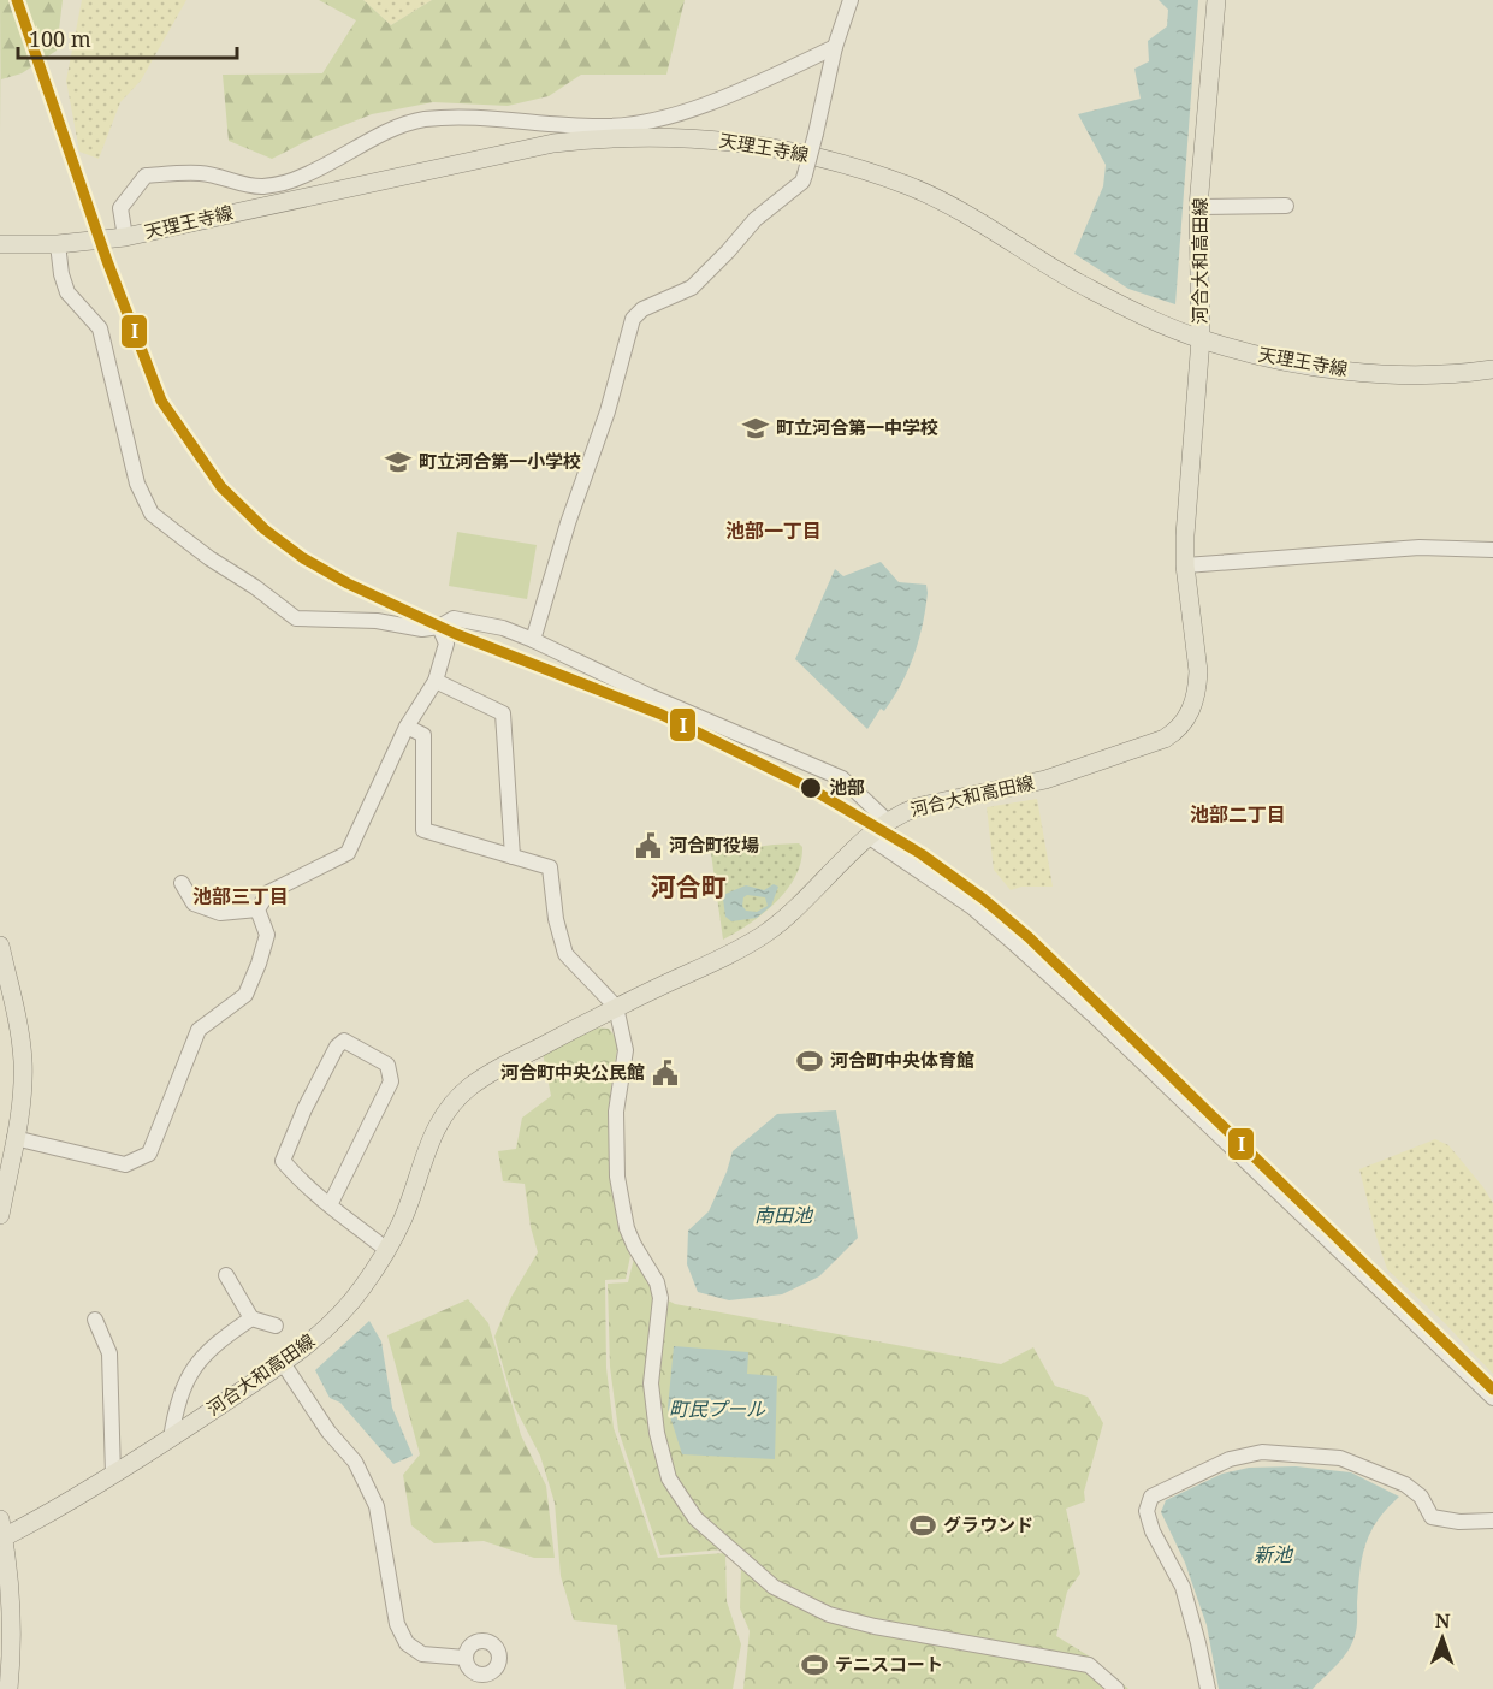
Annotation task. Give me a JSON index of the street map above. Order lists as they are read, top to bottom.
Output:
{
  "streets": {
    "main road": ["天理王寺線", "河合大和高田線"]
  },
  "crossings": [
    ["天理王寺線", "河合大和高田線"]
  ],
  "districts": [
    "池部一丁目",
    "池部二丁目",
    "河合町",
    "池部三丁目"
  ],
  "water": ["南田池", "町民プール", "新池"],
  "places": {
    "school or university": ["町立河合第一中学校", "町立河合第一小学校"],
    "other": ["池部"],
    "public building": ["河合町役場", "河合町中央公民館"],
    "sports": ["河合町中央体育館", "グラウンド", "テニスコート"]
  },
  "lines": ["transit line I"],
  "scale_bar": "100 m",
  "north": "top"
}
